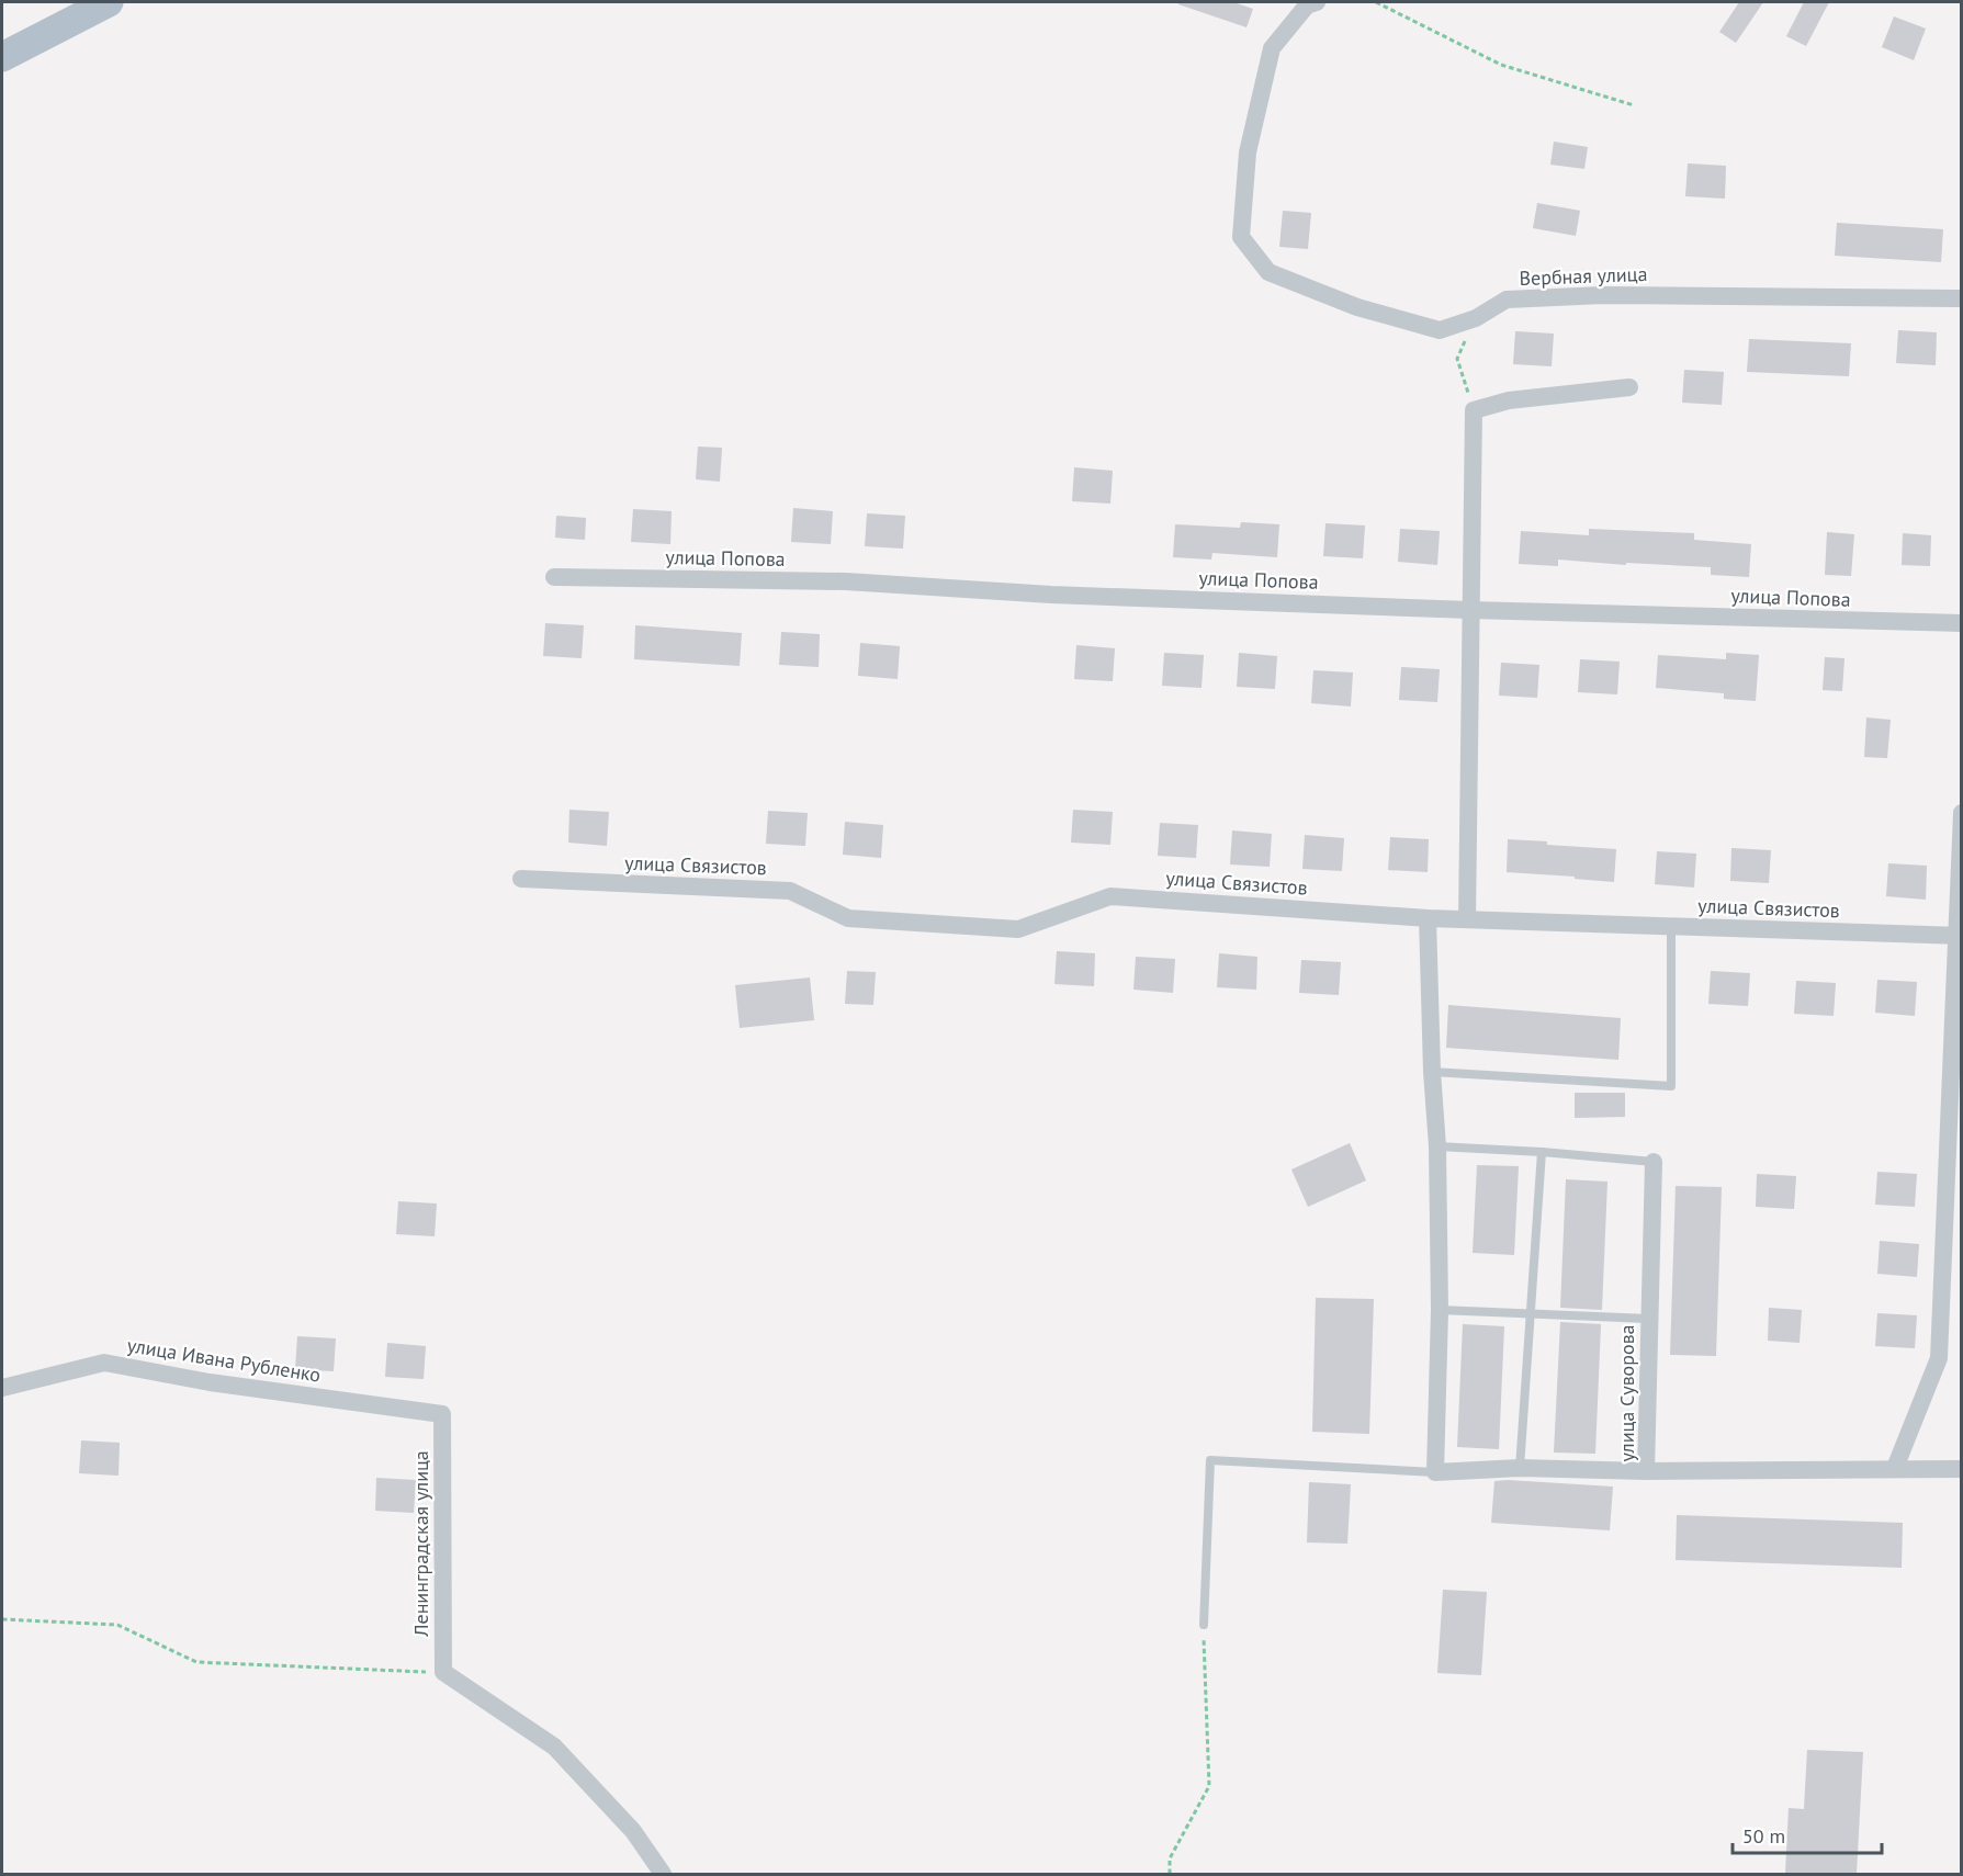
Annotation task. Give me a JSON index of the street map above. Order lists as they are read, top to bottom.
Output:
{
  "streets": {
    "street": [
      "Вербная улица",
      "улица Попова",
      "улица Связистов",
      "улица Ивана Рубленко",
      "улица Суворова",
      "Ленинградская улица"
    ]
  },
  "crossings": [
    ["улица Ивана Рубленко", "Ленинградская улица"]
  ],
  "scale_bar": "50 m"
}
